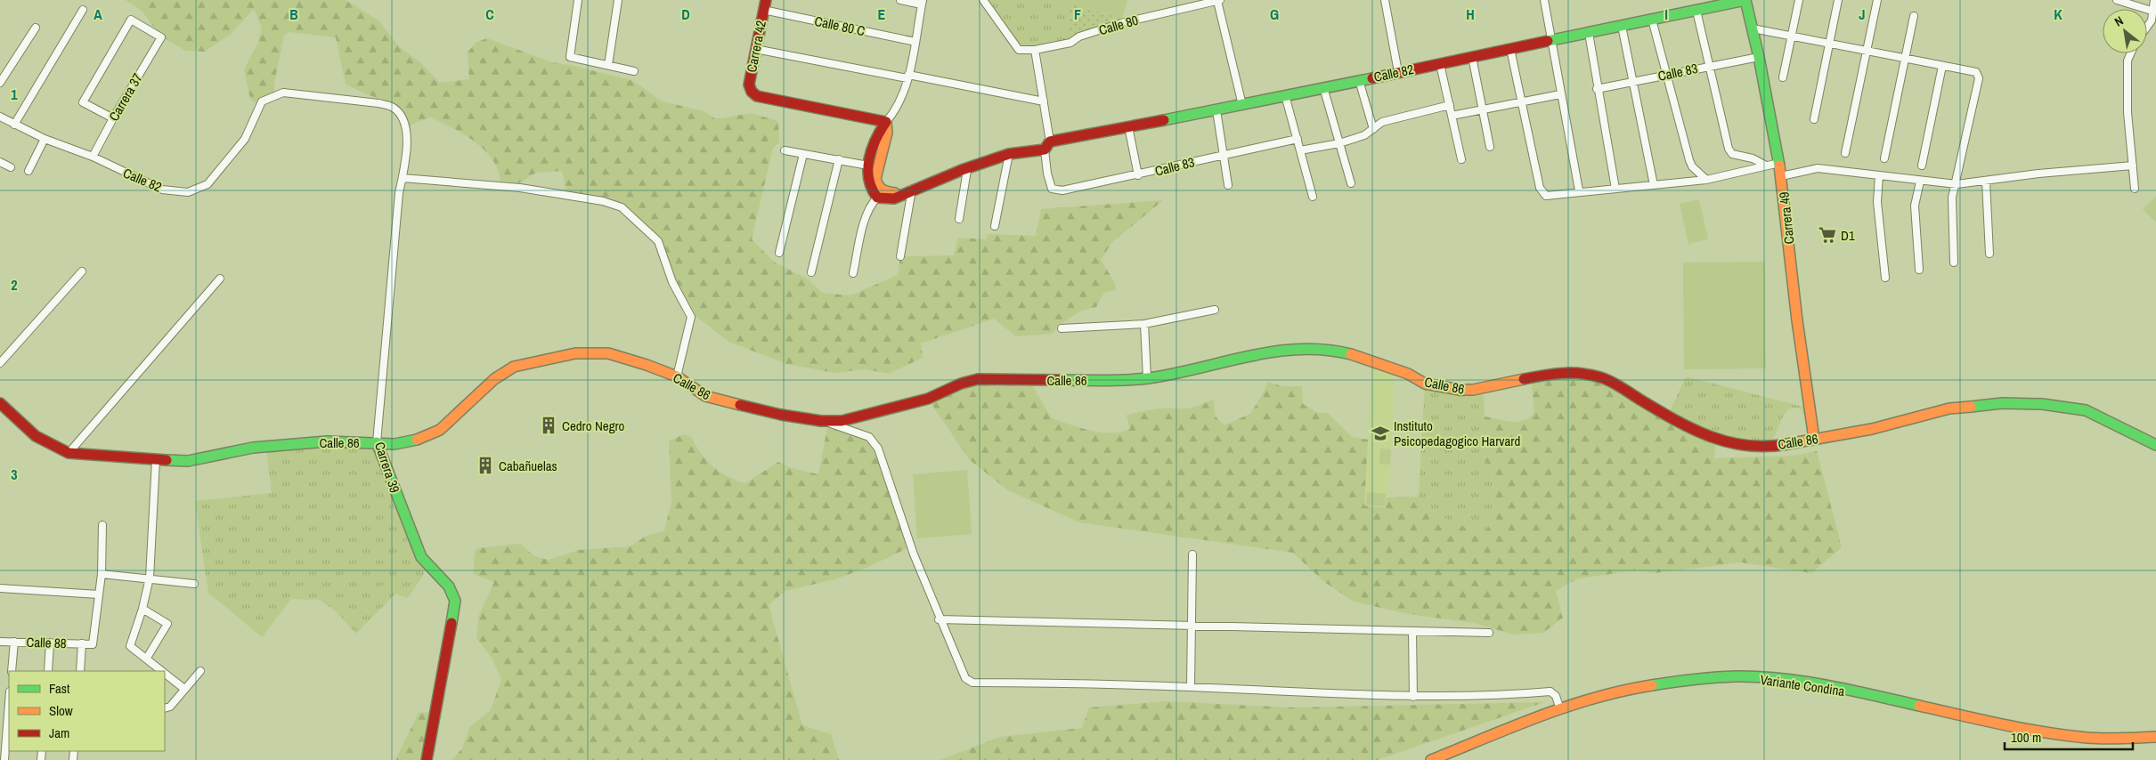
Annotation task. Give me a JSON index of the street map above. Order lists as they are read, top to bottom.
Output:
{
  "streets": {
    "main road": [
      "Carrera 42",
      "Calle 82",
      "Carrera 49",
      "Calle 86",
      "Carrera 39",
      "Variante Condina"
    ],
    "street": [
      "Calle 80",
      "Calle 80 C",
      "Calle 83",
      "Carrera 37",
      "Calle 88"
    ]
  },
  "crossings": [
    ["Calle 80 C", "Carrera 42"],
    ["Calle 83", "Calle 82"],
    ["Calle 83", "Carrera 49"],
    ["Calle 82", "Carrera 37"],
    ["Calle 82", "Carrera 49"],
    ["Calle 82", "Carrera 39"],
    ["Carrera 49", "Calle 86"],
    ["Calle 86", "Carrera 39"]
  ],
  "places": {
    "supermarket": ["D1"],
    "building": ["Cedro Negro", "Cabañuelas"],
    "school or university": ["Instituto Psicopedagogico Harvard"]
  },
  "legend": ["Fast", "Slow", "Jam"],
  "scale_bar": "100 m",
  "north": "top left",
  "grid": {
    "columns": [
      "A",
      "B",
      "C",
      "D",
      "E",
      "F",
      "G",
      "H",
      "I",
      "J",
      "K"
    ],
    "rows": ["1", "2", "3"]
  }
}
